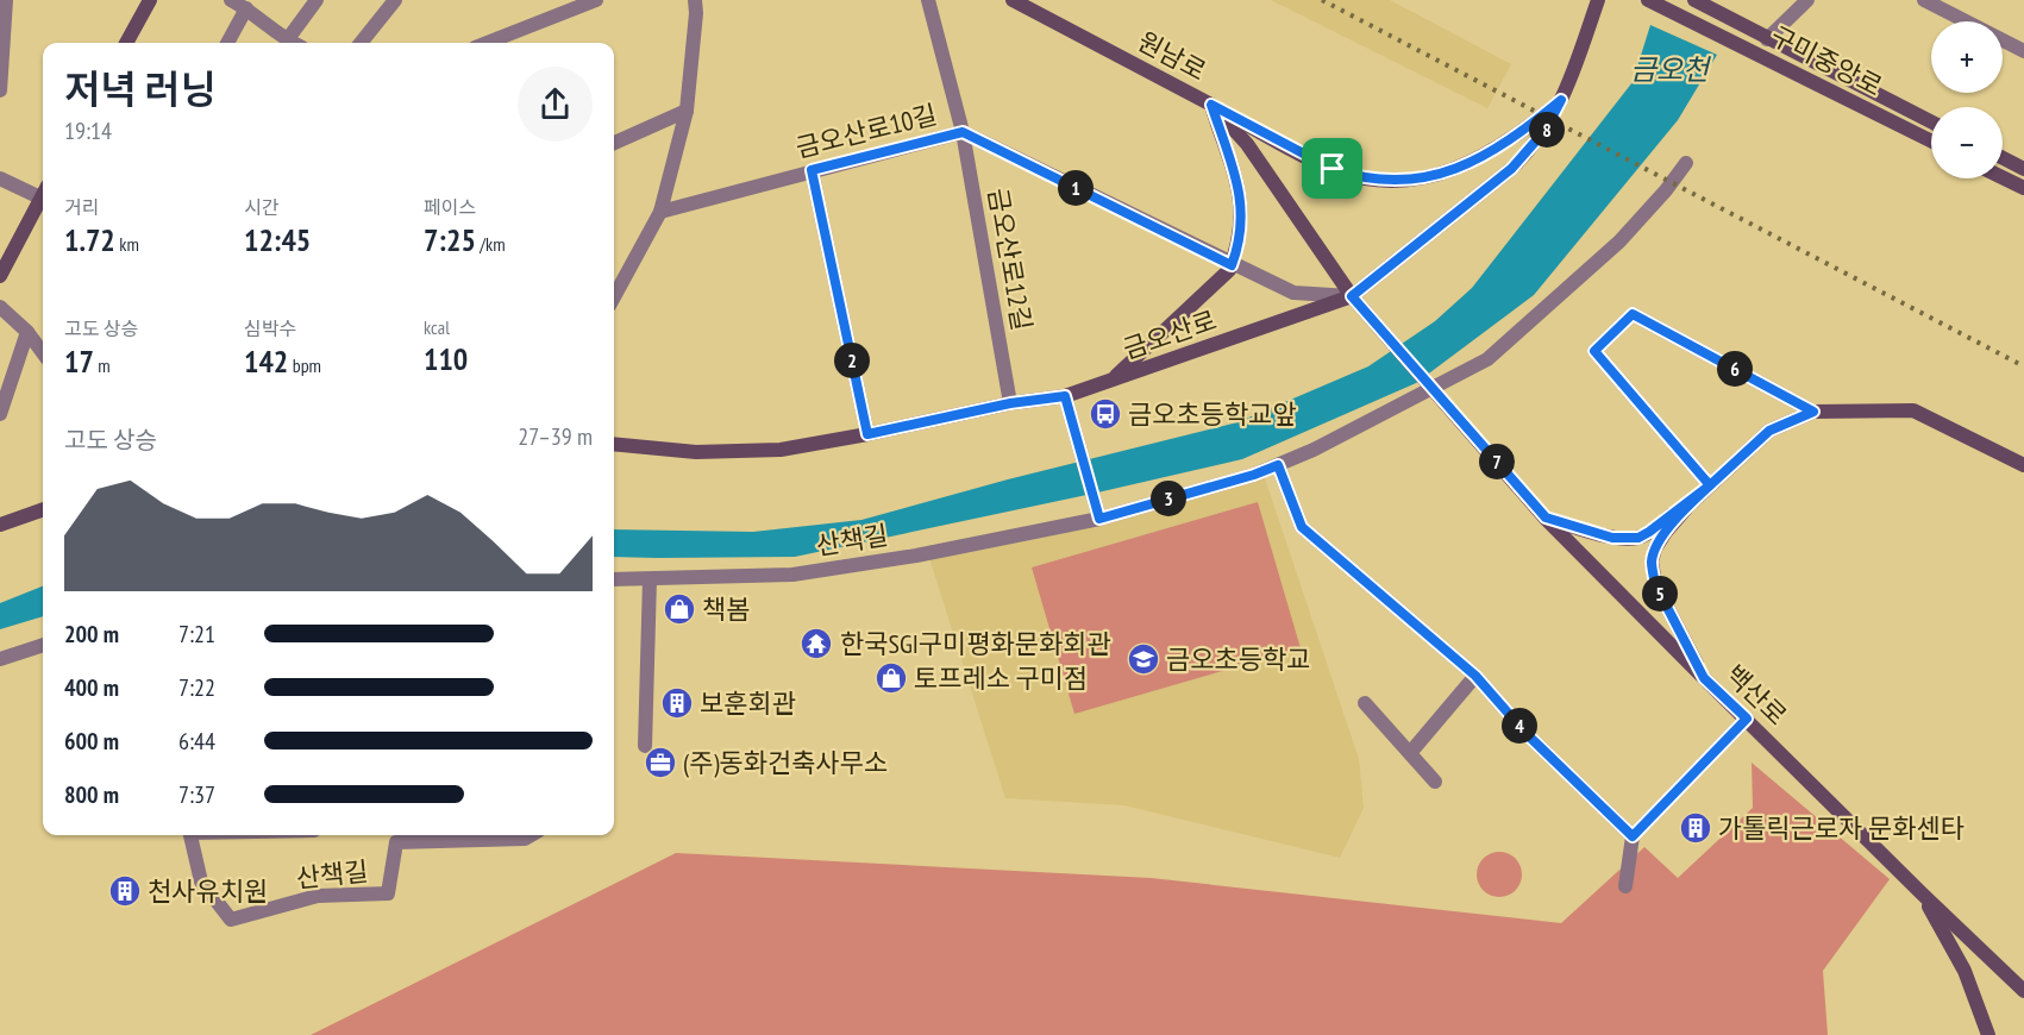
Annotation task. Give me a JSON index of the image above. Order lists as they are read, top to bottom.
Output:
{
  "streets": {
    "street": [
      "원남로",
      "구미중앙로",
      "금오산로10길",
      "금오산로12길",
      "금오산로",
      "산책길",
      "백산로"
    ]
  },
  "crossings": [
    ["원남로", "금오산로10길"],
    ["원남로", "금오산로"],
    ["원남로", "백산로"],
    ["금오산로10길", "금오산로12길"],
    ["금오산로10길", "금오산로"],
    ["금오산로10길", "백산로"],
    ["금오산로12길", "금오산로"],
    ["금오산로", "백산로"],
    ["산책길", "백산로"]
  ],
  "water": ["금오천"],
  "places": {
    "bus stop": ["금오초등학교앞"],
    "shop": ["책봄", "토프레소 구미점"],
    "temple": ["한국SGI구미평화문화회관"],
    "school or university": ["금오초등학교"],
    "building": ["보훈회관", "가톨릭근로자 문화센타", "천사유치원"],
    "office": ["(주)동화건축사무소"]
  },
  "page": {
    "map_buttons": ["+", "−"],
    "heading": ["저녁 러닝", "19:14"],
    "pins": [
      "8",
      "1",
      "2",
      "6",
      "7",
      "3",
      "5",
      "4"
    ],
    "stats": [
      ["거리", "1.72 km"],
      ["시간", "12:45"],
      ["페이스", "7:25 /km"],
      ["고도 상승", "17 m"],
      ["심박수", "142 bpm"],
      ["kcal", "110"]
    ],
    "chart": ["고도 상승", "27–39 m"],
    "list": [
      {
        "name": "200 m",
        "note": "7:21"
      },
      {
        "name": "400 m",
        "note": "7:22"
      },
      {
        "name": "600 m",
        "note": "6:44"
      },
      {
        "name": "800 m",
        "note": "7:37"
      }
    ]
  }
}
